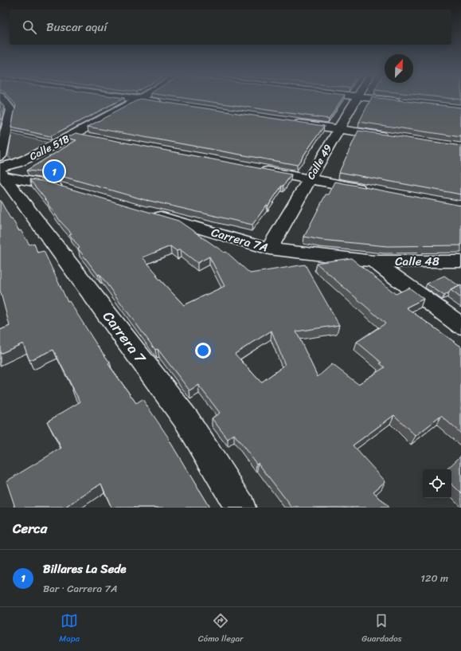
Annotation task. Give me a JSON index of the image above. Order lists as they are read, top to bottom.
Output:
{
  "streets": {
    "street": [
      "Calle 51B",
      "Calle 49",
      "Carrera 7A",
      "Calle 48",
      "Carrera 7"
    ]
  },
  "crossings": [
    ["Calle 51B", "Carrera 7"],
    ["Calle 49", "Carrera 7A"],
    ["Carrera 7A", "Calle 48"]
  ],
  "north": "top right",
  "page": {
    "search": "Buscar aquí",
    "pins": "1",
    "heading": "Cerca",
    "list": [
      {
        "mark": "1",
        "name": "Billares La Sede",
        "note": "Bar · Carrera 7A",
        "value": "120 m"
      }
    ],
    "nav": ["Mapa", "Cómo llegar", "Guardados"]
  }
}
